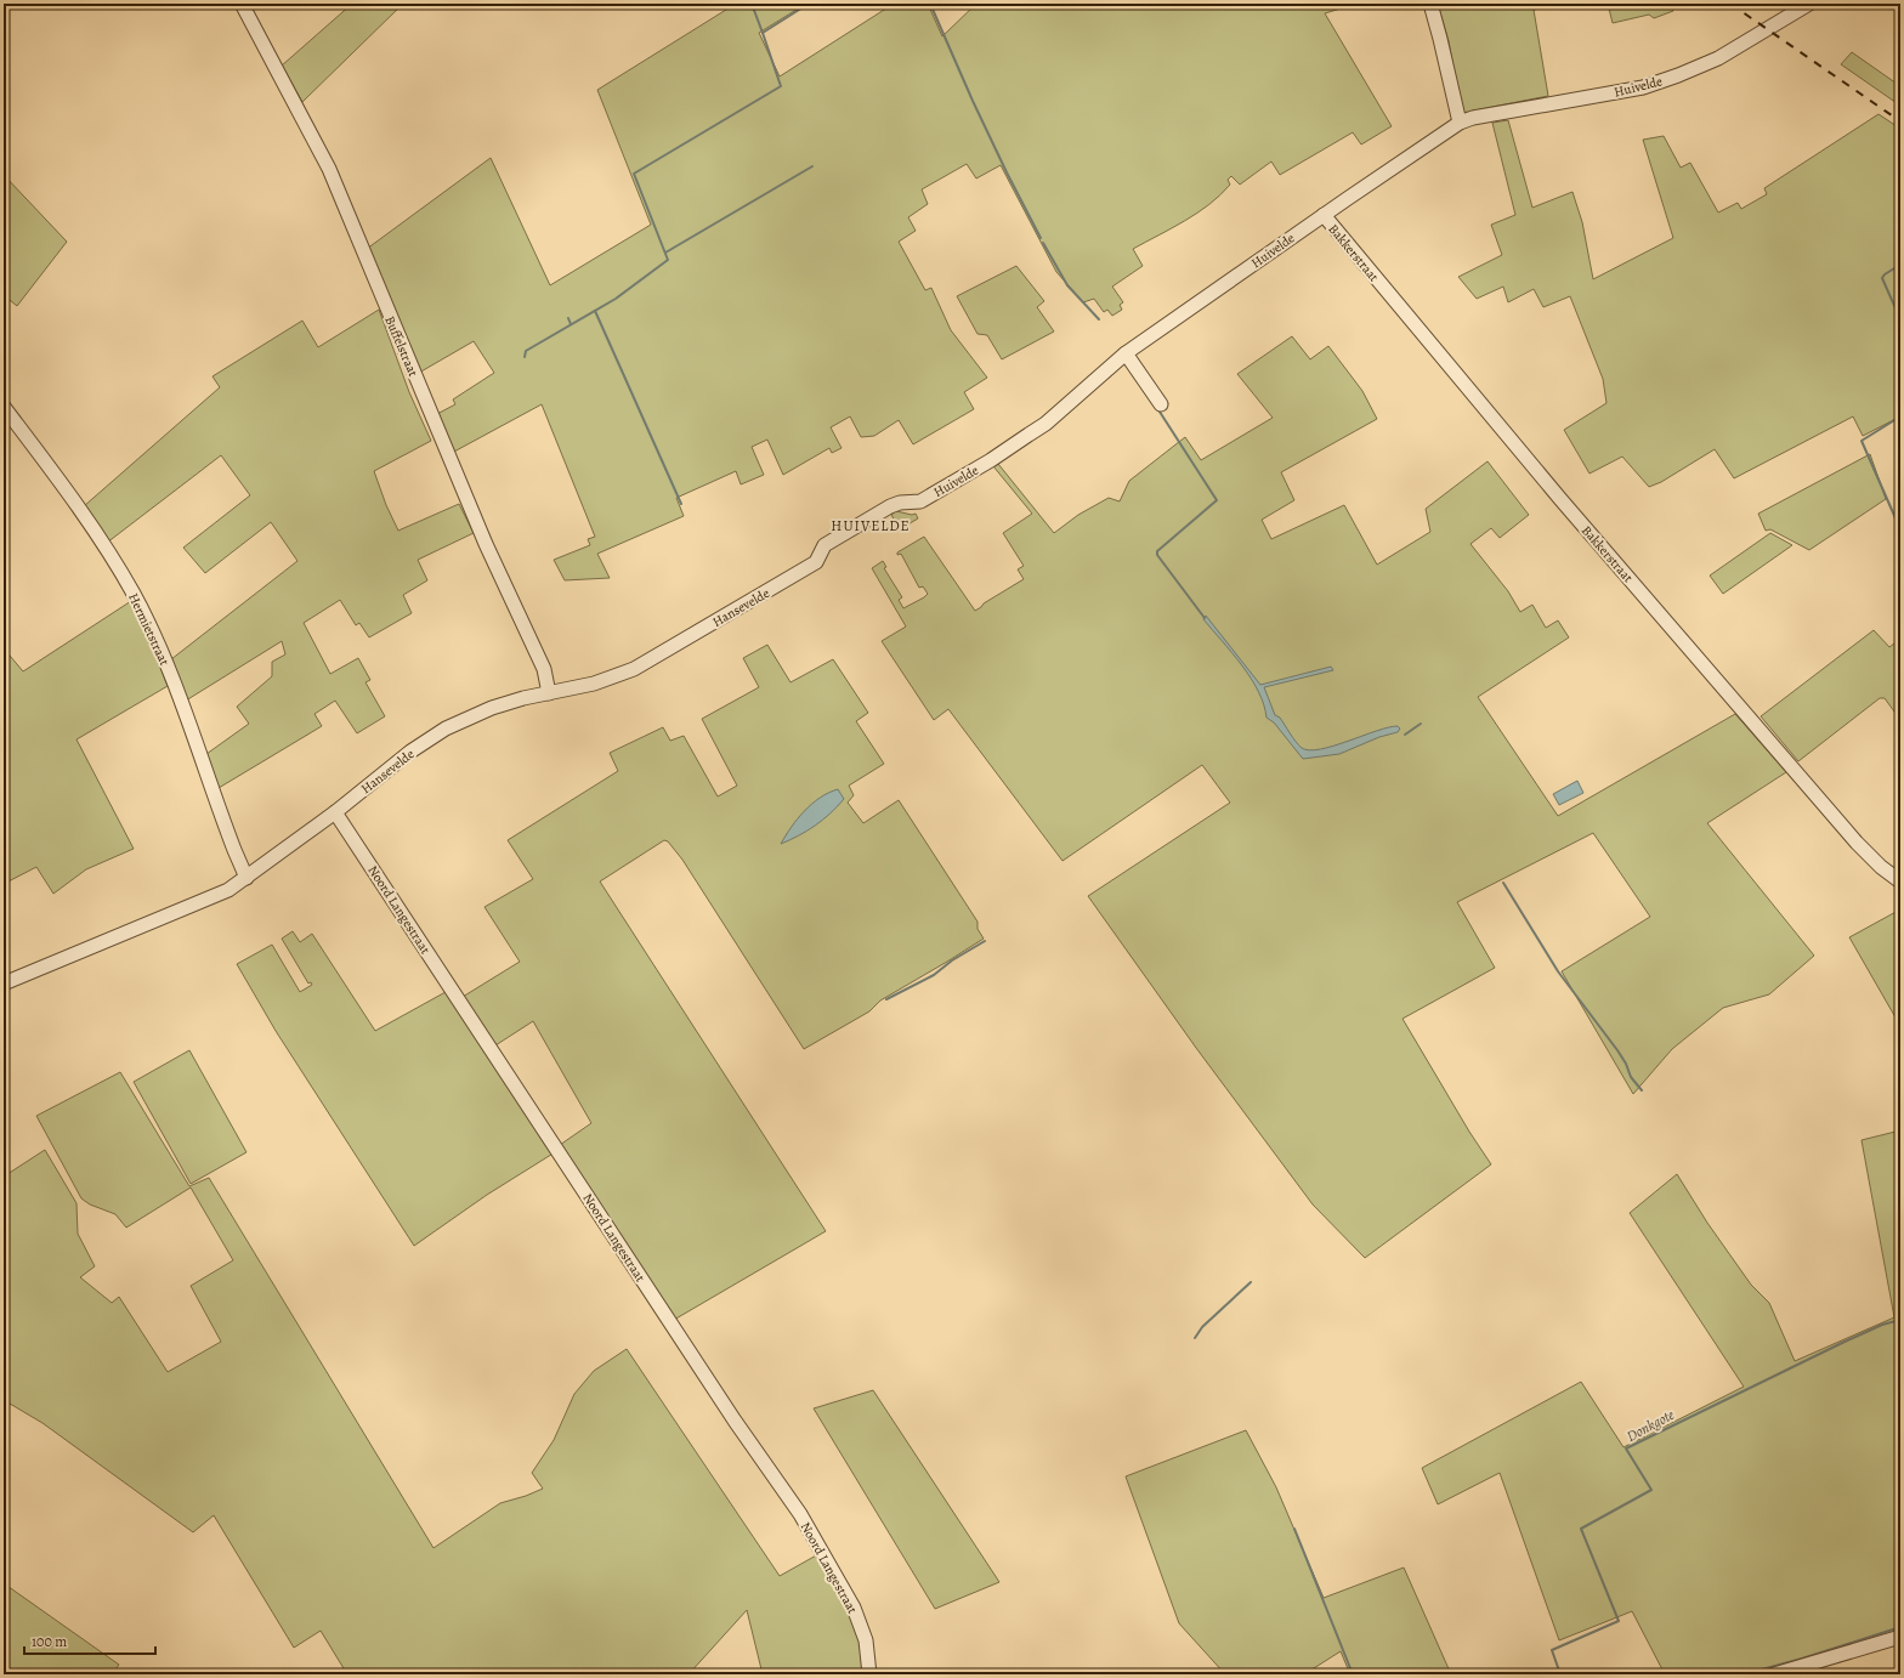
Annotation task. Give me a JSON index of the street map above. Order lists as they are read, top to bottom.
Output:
{
  "streets": {
    "street": [
      "Huivelde",
      "Bakkerstraat",
      "Buffelstraat",
      "Hansevelde",
      "Hermietstraat",
      "Noord Langestraat"
    ]
  },
  "crossings": [
    ["Huivelde", "Bakkerstraat"],
    ["Huivelde", "Hansevelde"],
    ["Buffelstraat", "Hansevelde"],
    ["Hansevelde", "Hermietstraat"],
    ["Hansevelde", "Noord Langestraat"]
  ],
  "districts": ["HUIVELDE"],
  "water": ["Donkgote"],
  "scale_bar": "100 m"
}
